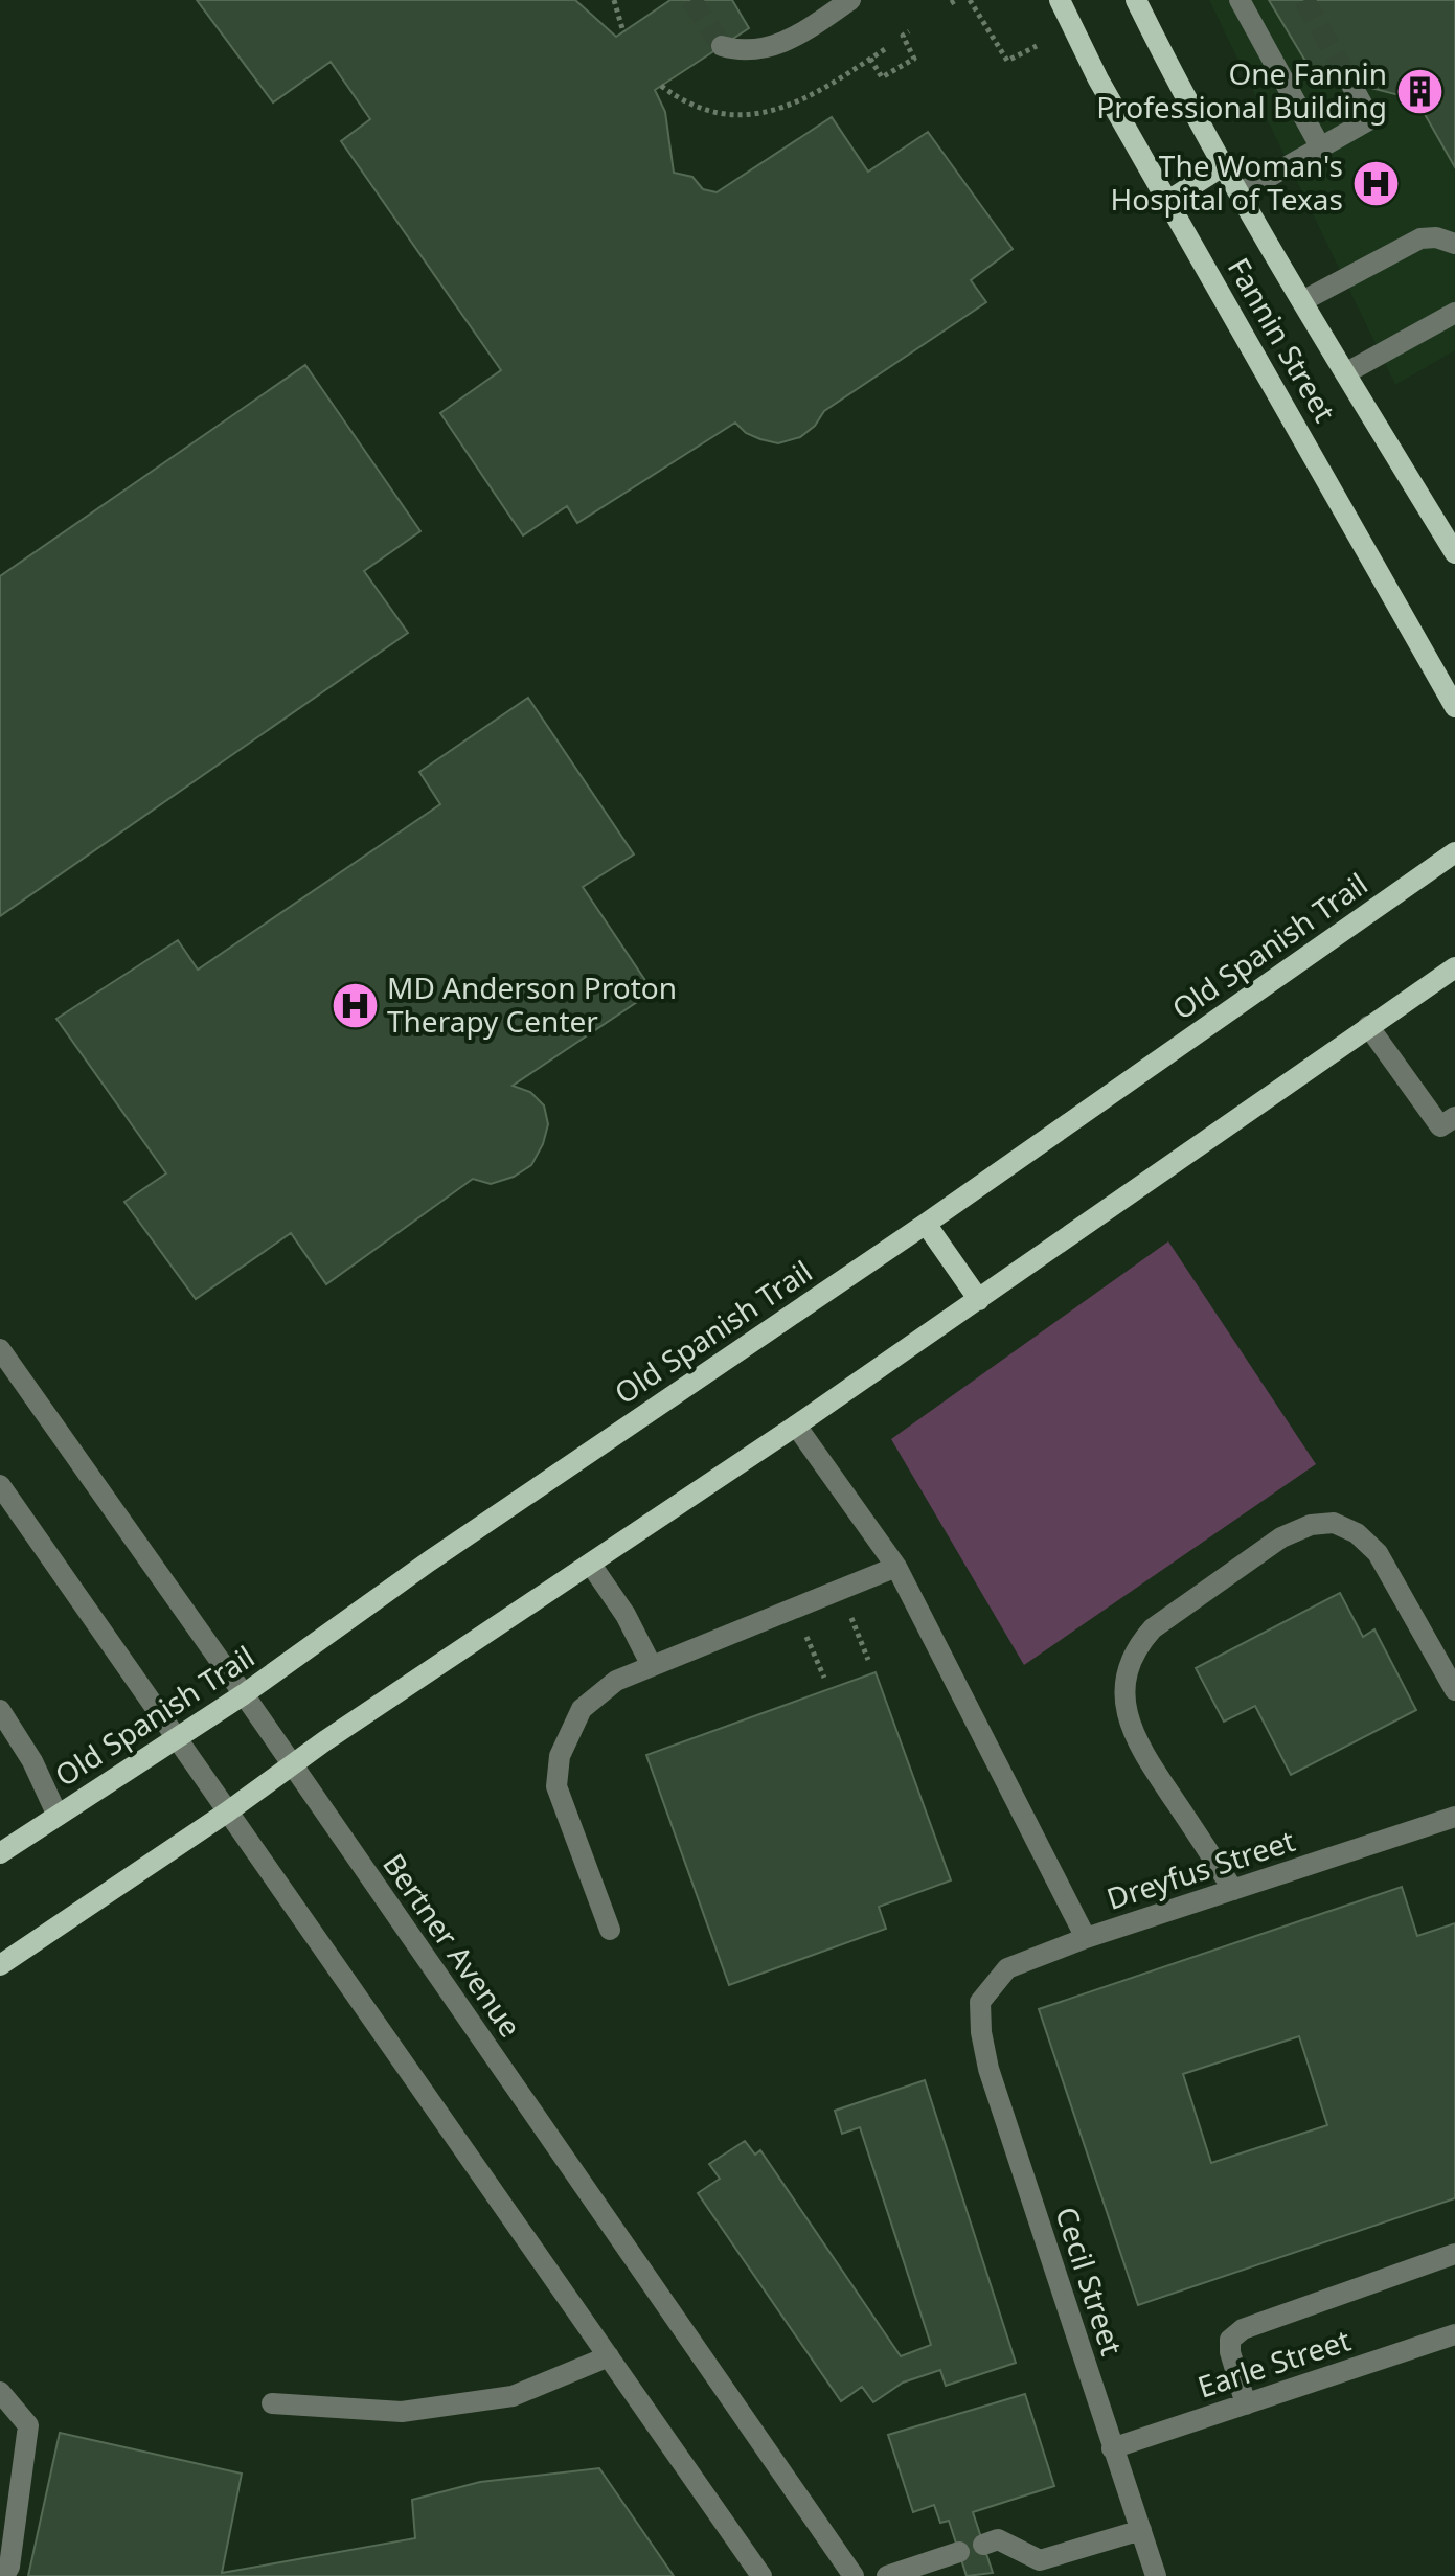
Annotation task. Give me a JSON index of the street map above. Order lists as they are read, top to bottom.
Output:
{
  "streets": {
    "main road": ["Fannin Street", "Old Spanish Trail"],
    "street": [
      "Dreyfus Street",
      "Bertner Avenue",
      "Cecil Street",
      "Earle Street"
    ]
  },
  "crossings": [
    ["Old Spanish Trail", "Bertner Avenue"],
    ["Dreyfus Street", "Cecil Street"],
    ["Cecil Street", "Earle Street"]
  ],
  "places": {
    "building": ["One Fannin Professional Building"],
    "hospital": ["The Woman's Hospital of Texas", "MD Anderson Proton Therapy Center"]
  }
}
